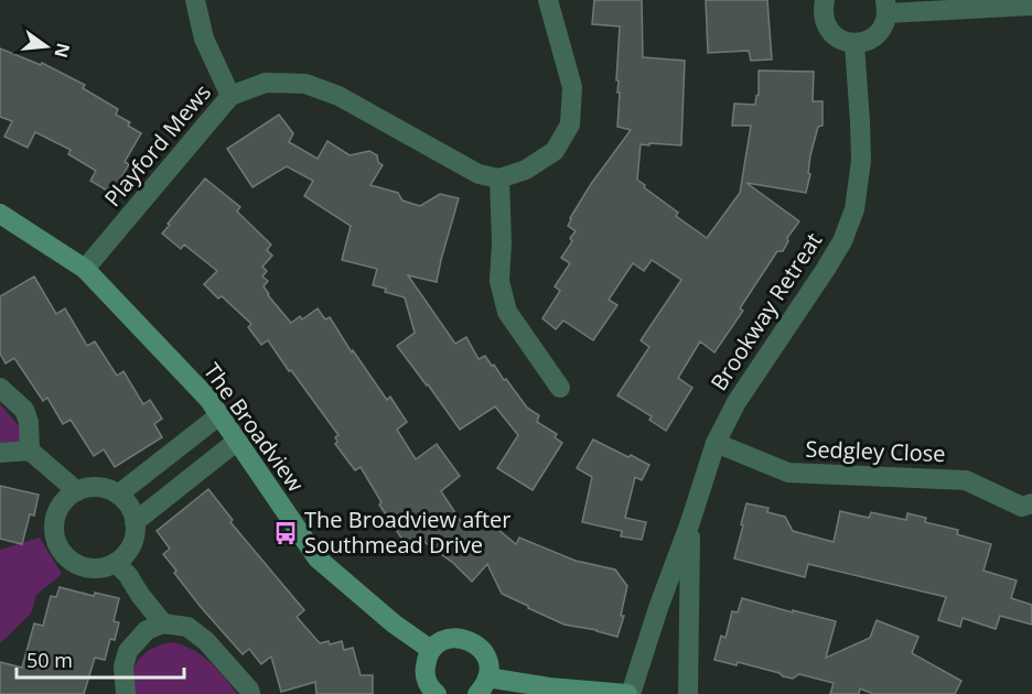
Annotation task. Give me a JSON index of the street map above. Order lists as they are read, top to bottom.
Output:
{
  "streets": {
    "street": [
      "Playford Mews",
      "Brookway Retreat",
      "The Broadview",
      "Sedgley Close"
    ]
  },
  "crossings": [
    ["Playford Mews", "The Broadview"],
    ["Brookway Retreat", "Sedgley Close"]
  ],
  "places": {
    "bus stop": ["The Broadview after Southmead Drive"]
  },
  "scale_bar": "50 m",
  "north": "right"
}
